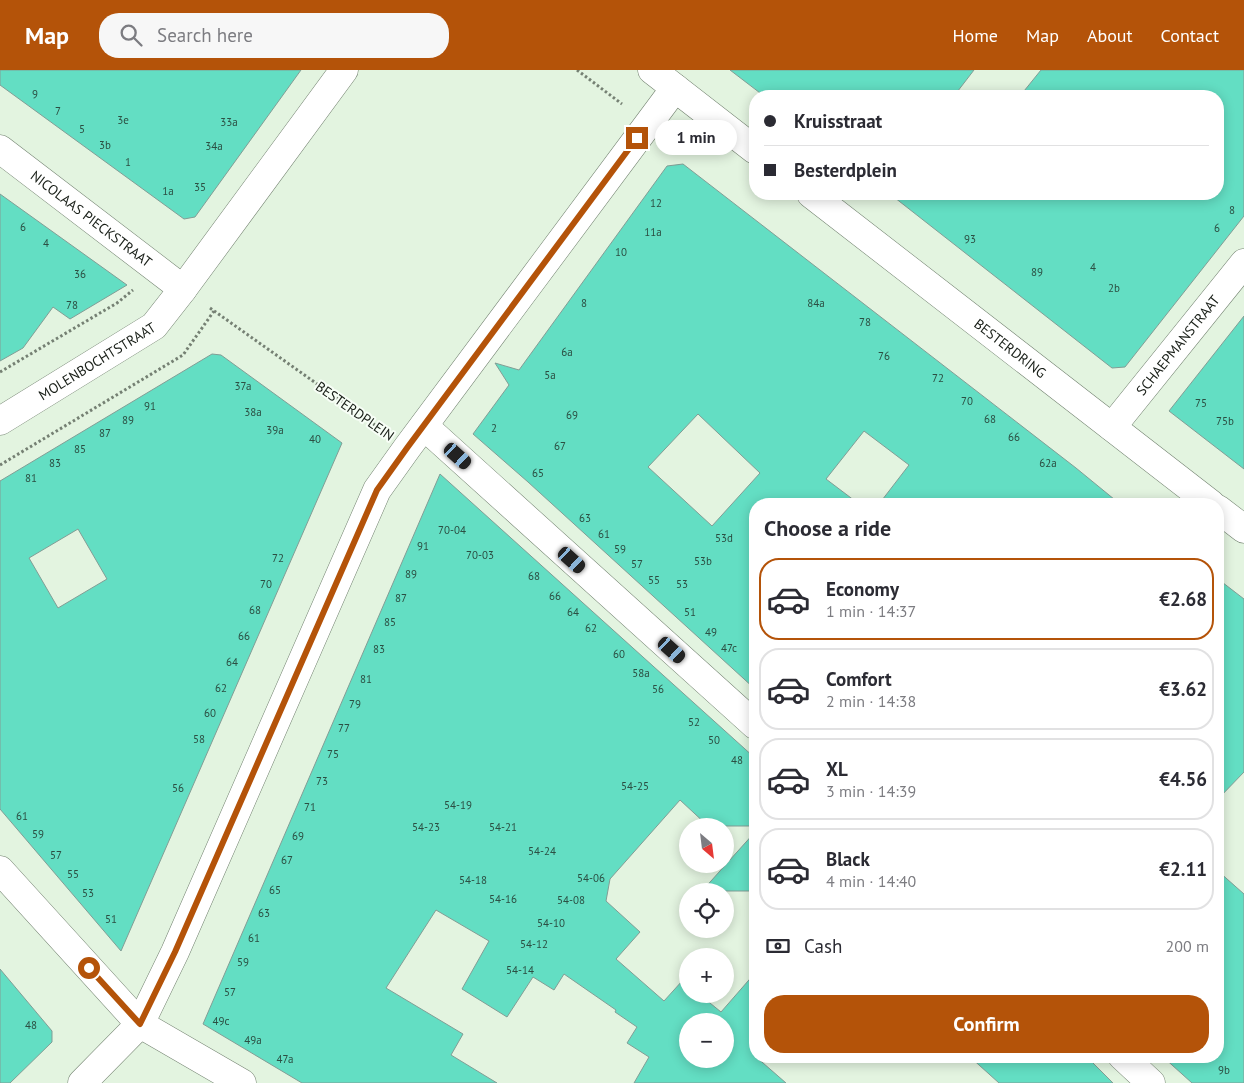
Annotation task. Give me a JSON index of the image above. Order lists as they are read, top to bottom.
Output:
{
  "streets": {
    "street": [
      "NICOLAAS PIECKSTRAAT",
      "SCHAEPMANSTRAAT",
      "BESTERDRING",
      "MOLENBOCHTSTRAAT",
      "BESTERDPLEIN"
    ]
  },
  "crossings": [
    ["NICOLAAS PIECKSTRAAT", "MOLENBOCHTSTRAAT"],
    ["NICOLAAS PIECKSTRAAT", "BESTERDPLEIN"],
    ["SCHAEPMANSTRAAT", "BESTERDRING"],
    ["MOLENBOCHTSTRAAT", "BESTERDPLEIN"]
  ],
  "house_numbers": [
    "9",
    "7",
    "3e",
    "33a",
    "5",
    "3b",
    "34a",
    "1",
    "35",
    "1a",
    "12",
    "8",
    "6",
    "6",
    "11a",
    "93",
    "4",
    "10",
    "4",
    "89",
    "36",
    "2b",
    "8",
    "84a",
    "78",
    "78",
    "6a",
    "76",
    "5a",
    "72",
    "37a",
    "70",
    "75",
    "91",
    "38a",
    "69",
    "68",
    "89",
    "75b",
    "2",
    "39a",
    "87",
    "66",
    "40",
    "67",
    "85",
    "83",
    "62a",
    "65",
    "81",
    "63",
    "70-04",
    "61",
    "53d",
    "91",
    "59",
    "70-03",
    "72",
    "53b",
    "57",
    "89",
    "68",
    "55",
    "70",
    "53",
    "66",
    "87",
    "68",
    "64",
    "51",
    "85",
    "62",
    "49",
    "66",
    "47c",
    "83",
    "60",
    "64",
    "58a",
    "81",
    "62",
    "56",
    "79",
    "60",
    "52",
    "77",
    "58",
    "50",
    "75",
    "48",
    "73",
    "54-25",
    "56",
    "54-19",
    "71",
    "61",
    "54-23",
    "54-21",
    "59",
    "69",
    "54-24",
    "57",
    "67",
    "55",
    "54-06",
    "54-18",
    "65",
    "53",
    "54-16",
    "54-08",
    "63",
    "51",
    "54-10",
    "61",
    "54-12",
    "59",
    "54-14",
    "57",
    "49c",
    "48",
    "49a",
    "47a",
    "9b"
  ],
  "north": "bottom right",
  "page": {
    "header": "Map",
    "search": "Search here",
    "nav": [
      "Home",
      "Map",
      "About",
      "Contact"
    ],
    "banner": ["Kruisstraat", "Besterdplein"],
    "bubble": "1 min",
    "heading": "Choose a ride",
    "list": [
      {
        "name": "Economy",
        "note": "1 min · 14:37",
        "value": "€2.68"
      },
      {
        "name": "Comfort",
        "note": "2 min · 14:38",
        "value": "€3.62"
      },
      {
        "name": "XL",
        "note": "3 min · 14:39",
        "value": "€4.56"
      },
      {
        "name": "Black",
        "note": "4 min · 14:40",
        "value": "€2.11"
      }
    ],
    "map_buttons": ["+", "−"],
    "pay": ["Cash", "200 m"],
    "buttons": "Confirm"
  }
}
